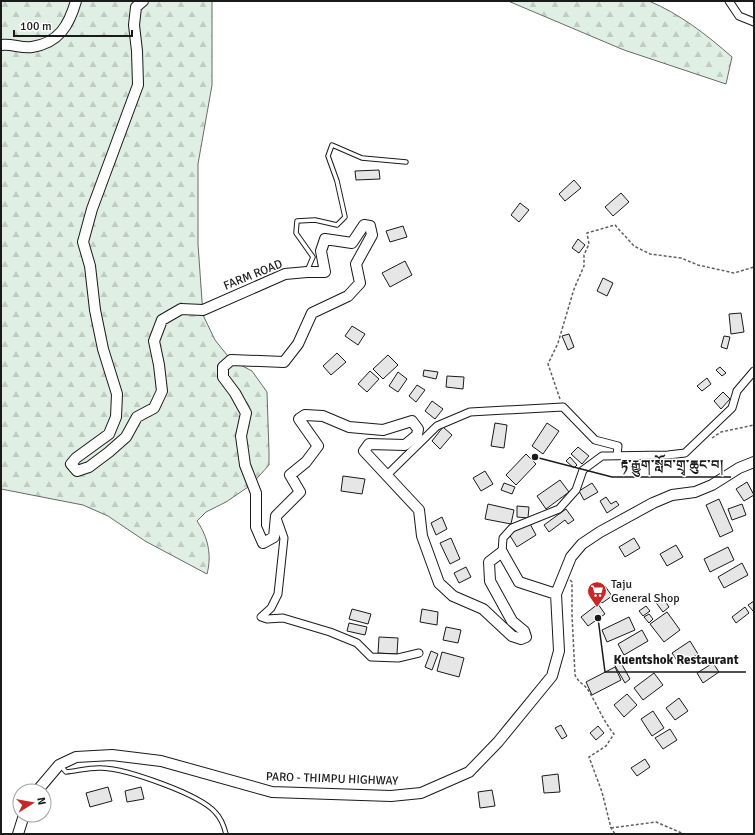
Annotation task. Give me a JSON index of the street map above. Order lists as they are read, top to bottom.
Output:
{
  "streets": {
    "street": ["FARM ROAD", "PARO - THIMPU HIGHWAY"]
  },
  "places": {
    "other": ["རྟ་རྒྱུག་སློབ་གྲྭ་ཆུང་བ།", "Kuentshok Restaurant"],
    "supermarket": ["Taju General Shop"]
  },
  "scale_bar": "100 m",
  "north": "right"
}
